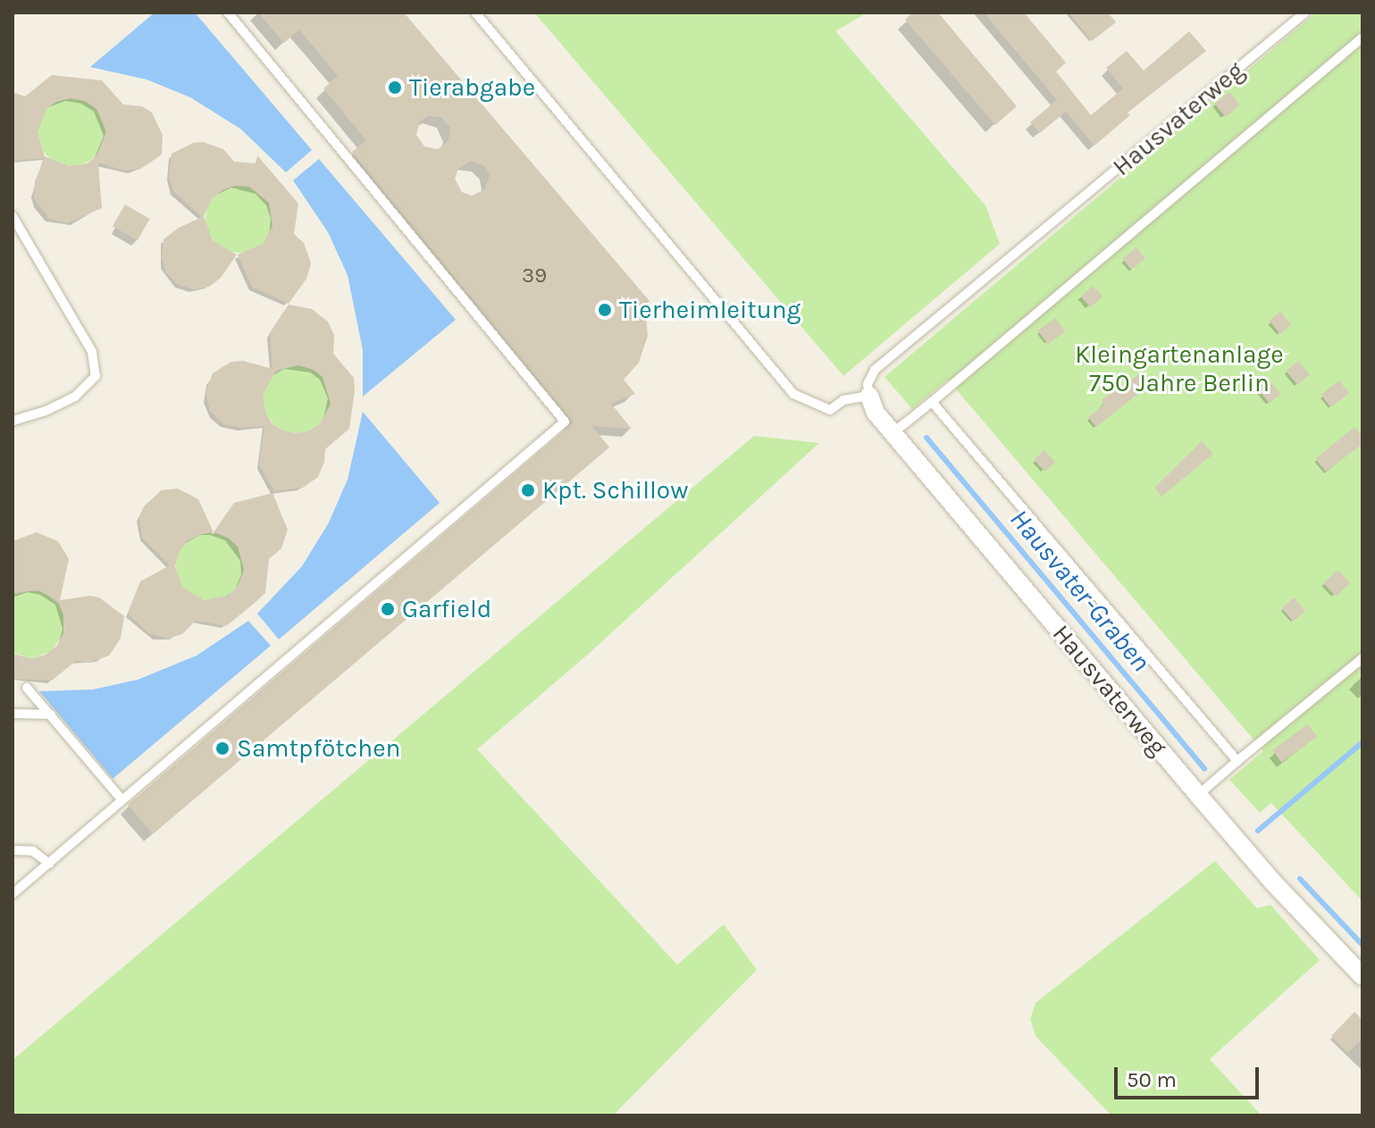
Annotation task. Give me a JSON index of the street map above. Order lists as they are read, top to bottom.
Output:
{
  "streets": {
    "street": ["Hausvaterweg"]
  },
  "water": ["Hausvater-Graben"],
  "parks": ["Kleingartenanlage 750 Jahre Berlin"],
  "places": [
    "Tierabgabe",
    "Tierheimleitung",
    "Kpt. Schillow",
    "Garfield",
    "Samtpfötchen"
  ],
  "house_numbers": ["39"],
  "scale_bar": "50 m"
}
